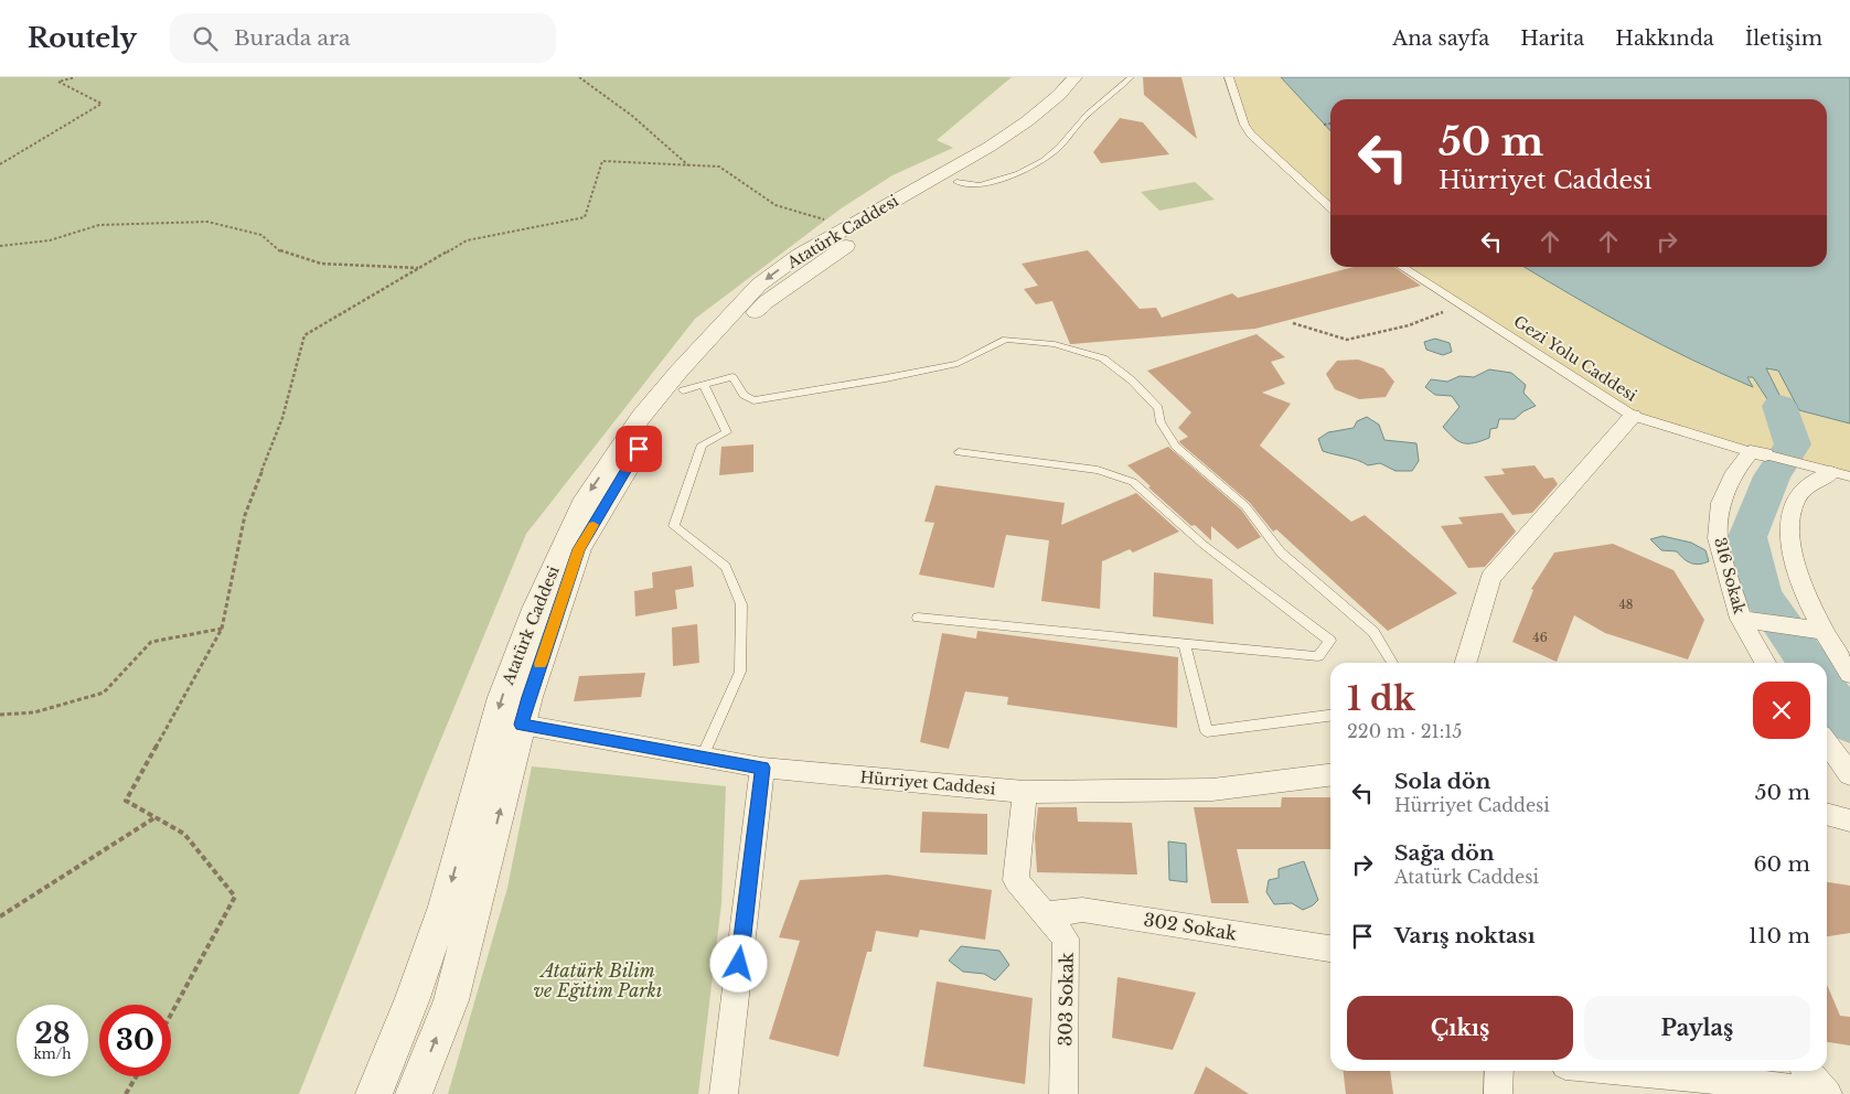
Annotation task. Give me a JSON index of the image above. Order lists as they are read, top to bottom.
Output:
{
  "streets": {
    "street": [
      "Atatürk Caddesi",
      "Gezi Yolu Caddesi",
      "316 Sokak",
      "Hürriyet Caddesi",
      "302 Sokak",
      "303 Sokak"
    ]
  },
  "crossings": [
    ["Atatürk Caddesi", "Hürriyet Caddesi"],
    ["Gezi Yolu Caddesi", "316 Sokak"],
    ["Hürriyet Caddesi", "303 Sokak"],
    ["302 Sokak", "303 Sokak"]
  ],
  "parks": ["Atatürk Bilim ve Eğitim Parkı"],
  "house_numbers": ["48", "46"],
  "page": {
    "header": "Routely",
    "search": "Burada ara",
    "nav": [
      "Ana sayfa",
      "Harita",
      "Hakkında",
      "İletişim"
    ],
    "turn": ["50 m", "Hürriyet Caddesi"],
    "heading": ["1 dk", "220 m · 21:15"],
    "list": [
      {
        "name": "Sola dön",
        "note": "Hürriyet Caddesi",
        "value": "50 m"
      },
      {
        "name": "Sağa dön",
        "note": "Atatürk Caddesi",
        "value": "60 m"
      },
      {
        "name": "Varış noktası",
        "value": "110 m"
      }
    ],
    "buttons": ["Çıkış", "Paylaş"],
    "speed": "28 km/h",
    "limit": "30"
  }
}
